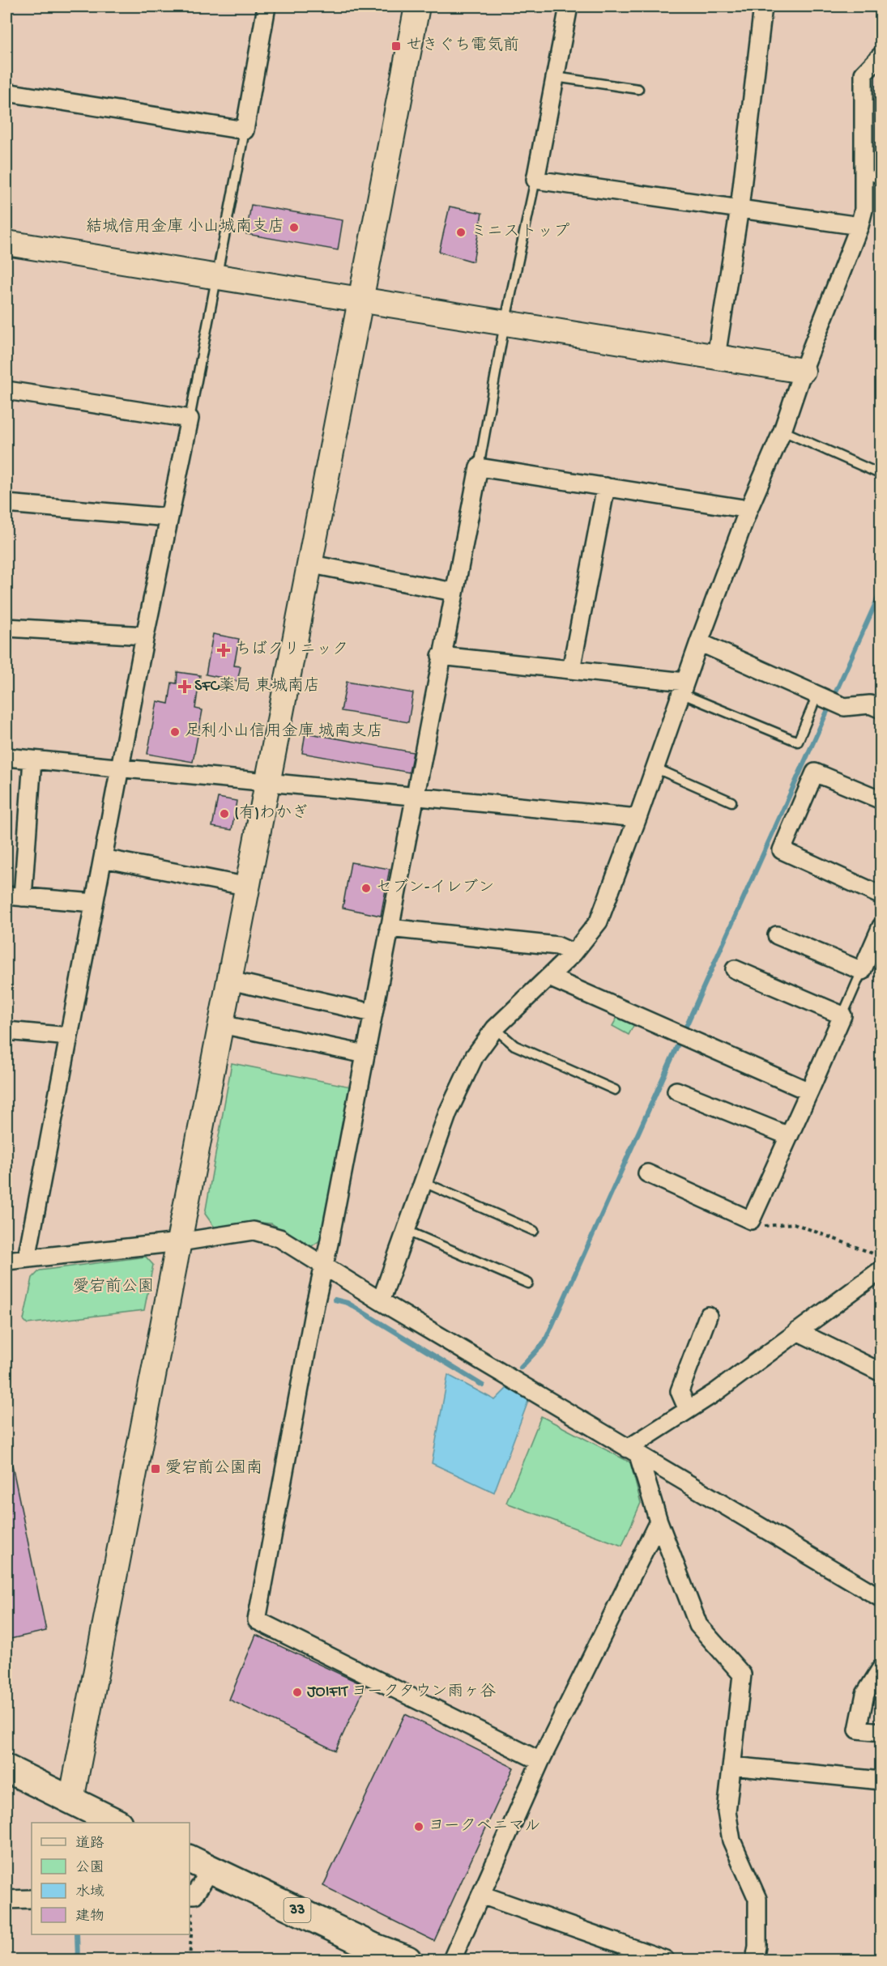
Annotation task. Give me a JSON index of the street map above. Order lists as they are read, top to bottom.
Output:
{
  "streets": {
    "main road": ["33"]
  },
  "parks": ["愛宕前公園"],
  "places": {
    "transit": ["せきぐち電気前", "愛宕前公園南"],
    "other": [
      "結城信用金庫 小山城南支店",
      "ミニストップ",
      "足利小山信用金庫 城南支店",
      "(有)わかぎ",
      "セブン-イレブン",
      "JOIFIT ヨークタウン雨ヶ谷",
      "ヨークベニマル"
    ],
    "health": ["ちばクリニック", "SFC薬局 東城南店"]
  },
  "legend": [
    "道路",
    "公園",
    "水域",
    "建物"
  ]
}
